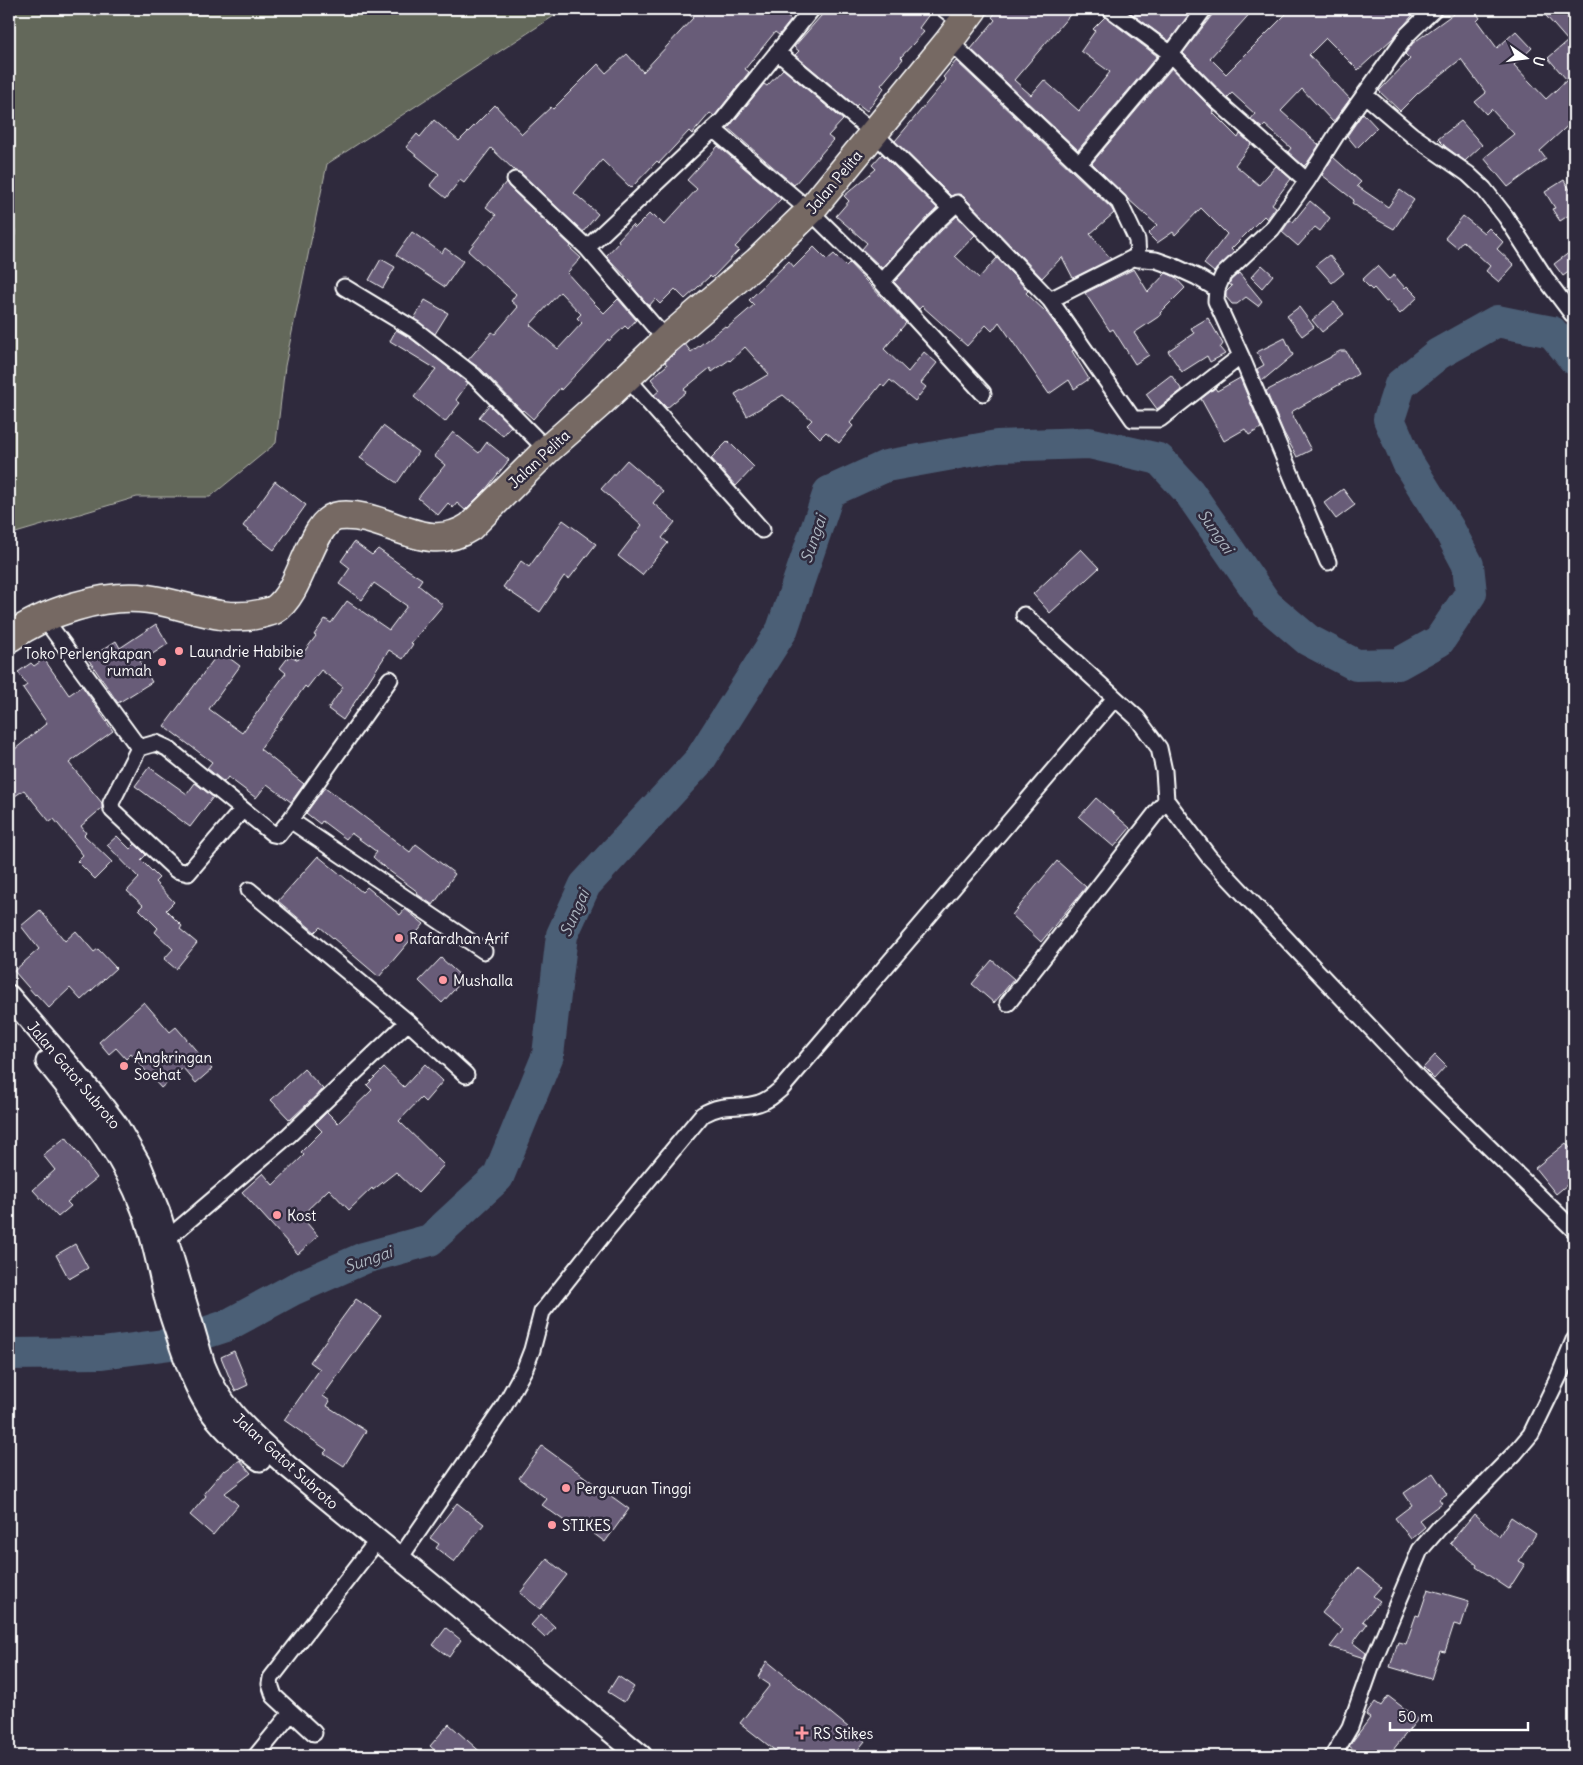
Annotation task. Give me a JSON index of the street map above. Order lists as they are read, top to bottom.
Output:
{
  "streets": {
    "highway": ["Jalan Pelita"],
    "street": ["Jalan Gatot Subroto"]
  },
  "water": ["Sungai"],
  "places": {
    "other": [
      "Laundrie Habibie",
      "Toko Perlengkapan rumah",
      "Rafardhan Arif",
      "Mushalla",
      "Angkringan Soehat",
      "Kost",
      "Perguruan Tinggi",
      "STIKES"
    ],
    "health": ["RS Stikes"]
  },
  "scale_bar": "50 m",
  "north": "right"
}
